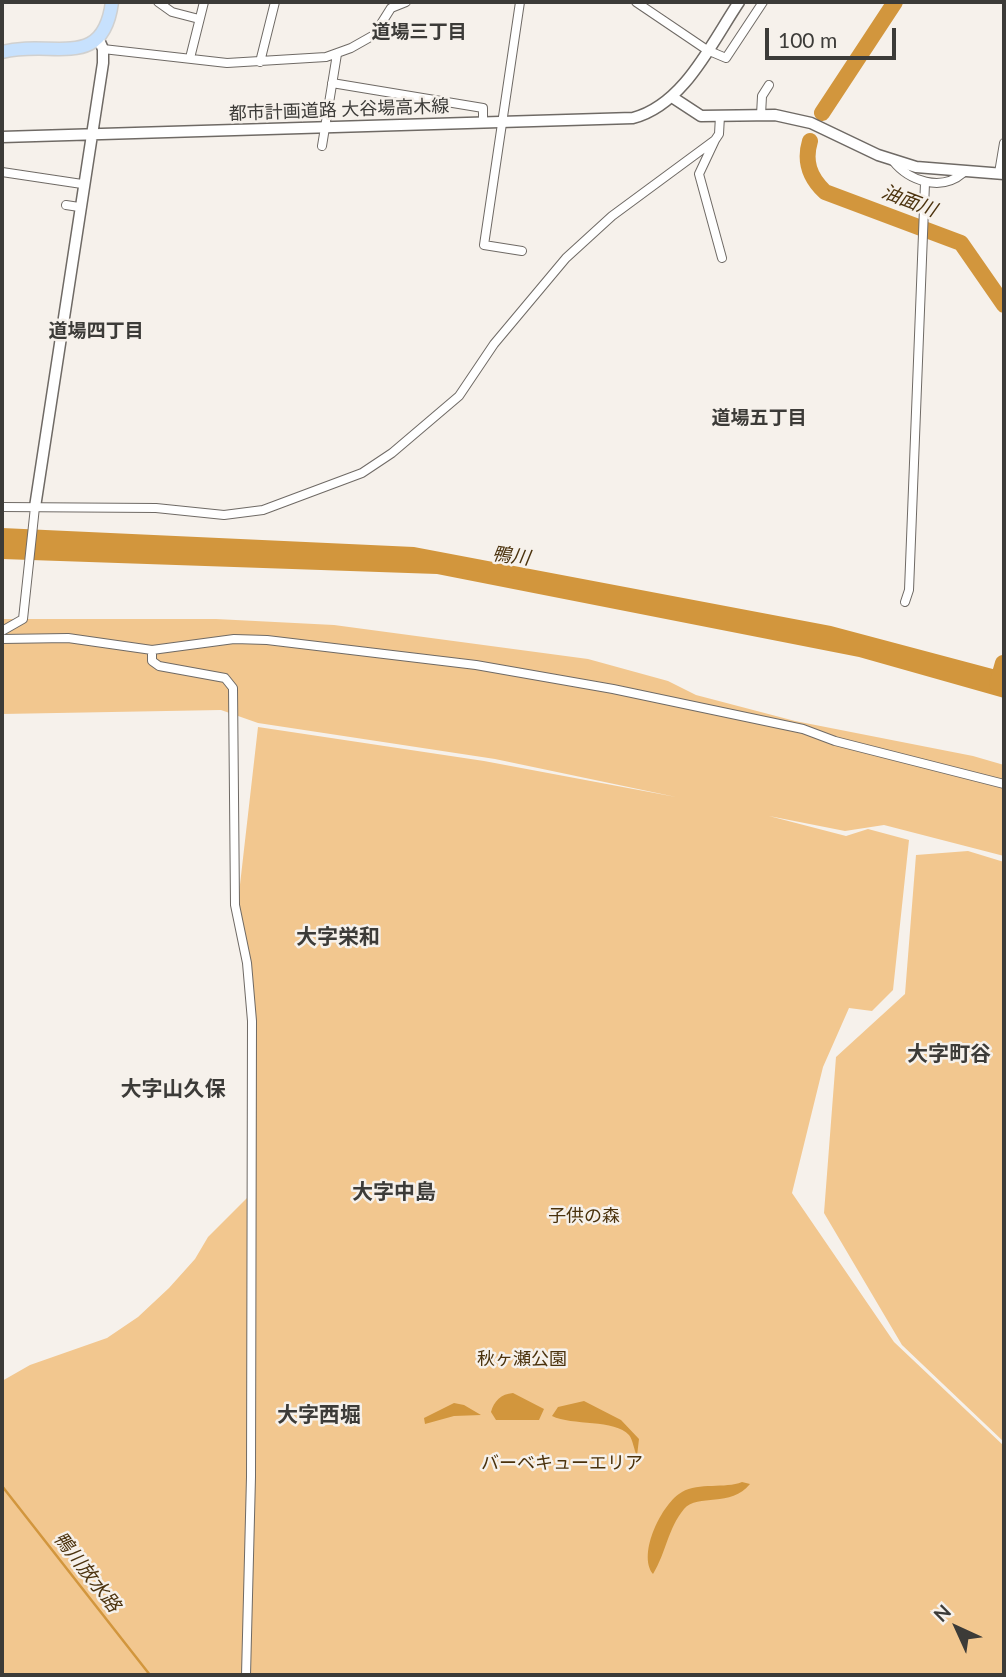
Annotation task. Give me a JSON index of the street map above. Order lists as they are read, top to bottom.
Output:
{
  "streets": {
    "street": ["都市計画道路 大谷場高木線"]
  },
  "districts": [
    "道場三丁目",
    "道場四丁目",
    "道場五丁目",
    "大字栄和",
    "大字町谷",
    "大字山久保",
    "大字中島",
    "大字西堀"
  ],
  "water": ["油面川", "鴨川", "鴨川放水路"],
  "parks": ["子供の森", "秋ヶ瀬公園", "バーベキューエリア"],
  "scale_bar": "100 m",
  "north": "top left"
}
